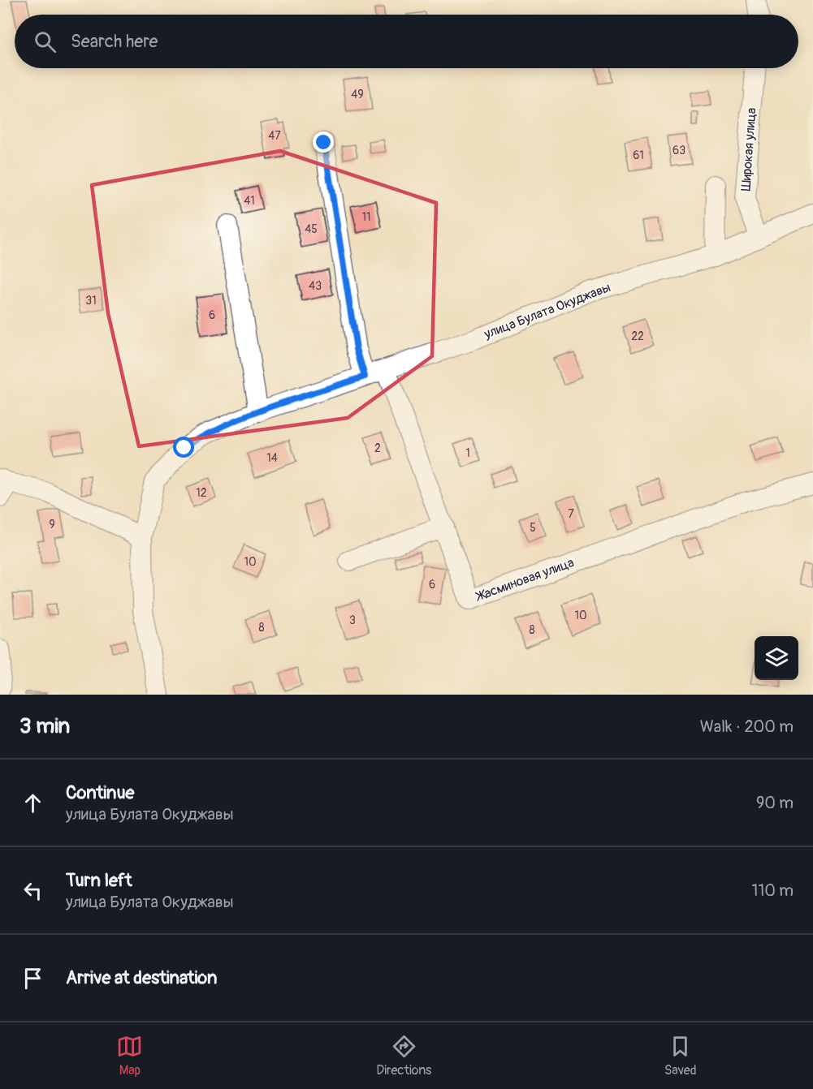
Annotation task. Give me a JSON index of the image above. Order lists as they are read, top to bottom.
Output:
{
  "streets": {
    "street": ["Широкая улица", "улица Булата Окуджавы", "Жасминовая улица"]
  },
  "crossings": [
    ["Широкая улица", "улица Булата Окуджавы"],
    ["улица Булата Окуджавы", "Жасминовая улица"]
  ],
  "house_numbers": [
    "49",
    "47",
    "63",
    "61",
    "41",
    "11",
    "45",
    "43",
    "31",
    "6",
    "22",
    "2",
    "1",
    "14",
    "12",
    "7",
    "9",
    "5",
    "10",
    "6",
    "10",
    "3",
    "8",
    "8"
  ],
  "page": {
    "search": "Search here",
    "heading": ["3 min", "Walk · 200 m"],
    "list": [
      ["Continue", "улица Булата Окуджавы", "90 m"],
      ["Turn left", "улица Булата Окуджавы", "110 m"],
      "Arrive at destination"
    ],
    "nav": ["Map", "Directions", "Saved"]
  }
}
